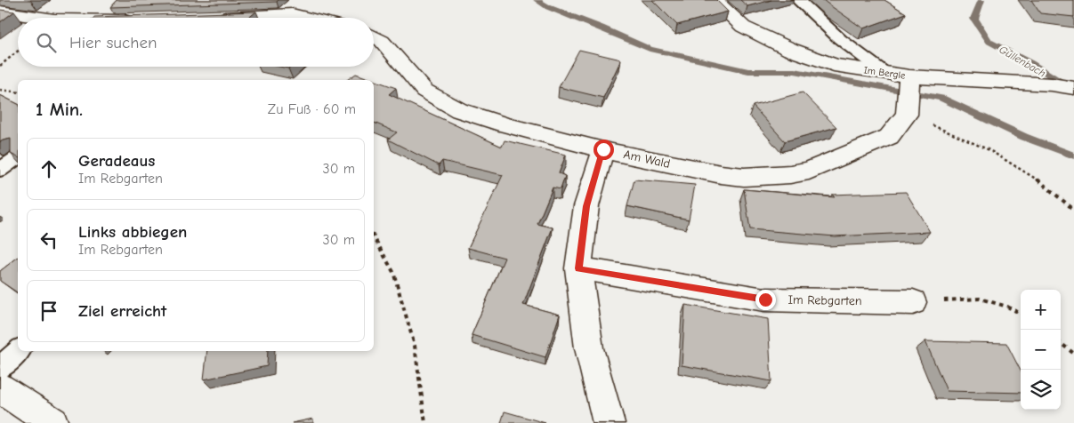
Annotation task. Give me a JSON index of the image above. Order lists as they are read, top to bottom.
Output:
{
  "streets": {
    "street": ["Im Bergle", "Am Wald", "Im Rebgarten"]
  },
  "water": ["Güllenbach"],
  "page": {
    "search": "Hier suchen",
    "heading": ["1 Min.", "Zu Fuß · 60 m"],
    "list": [
      ["Geradeaus", "Im Rebgarten", "30 m"],
      ["Links abbiegen", "Im Rebgarten", "30 m"],
      "Ziel erreicht"
    ],
    "map_buttons": ["+", "−"]
  }
}
